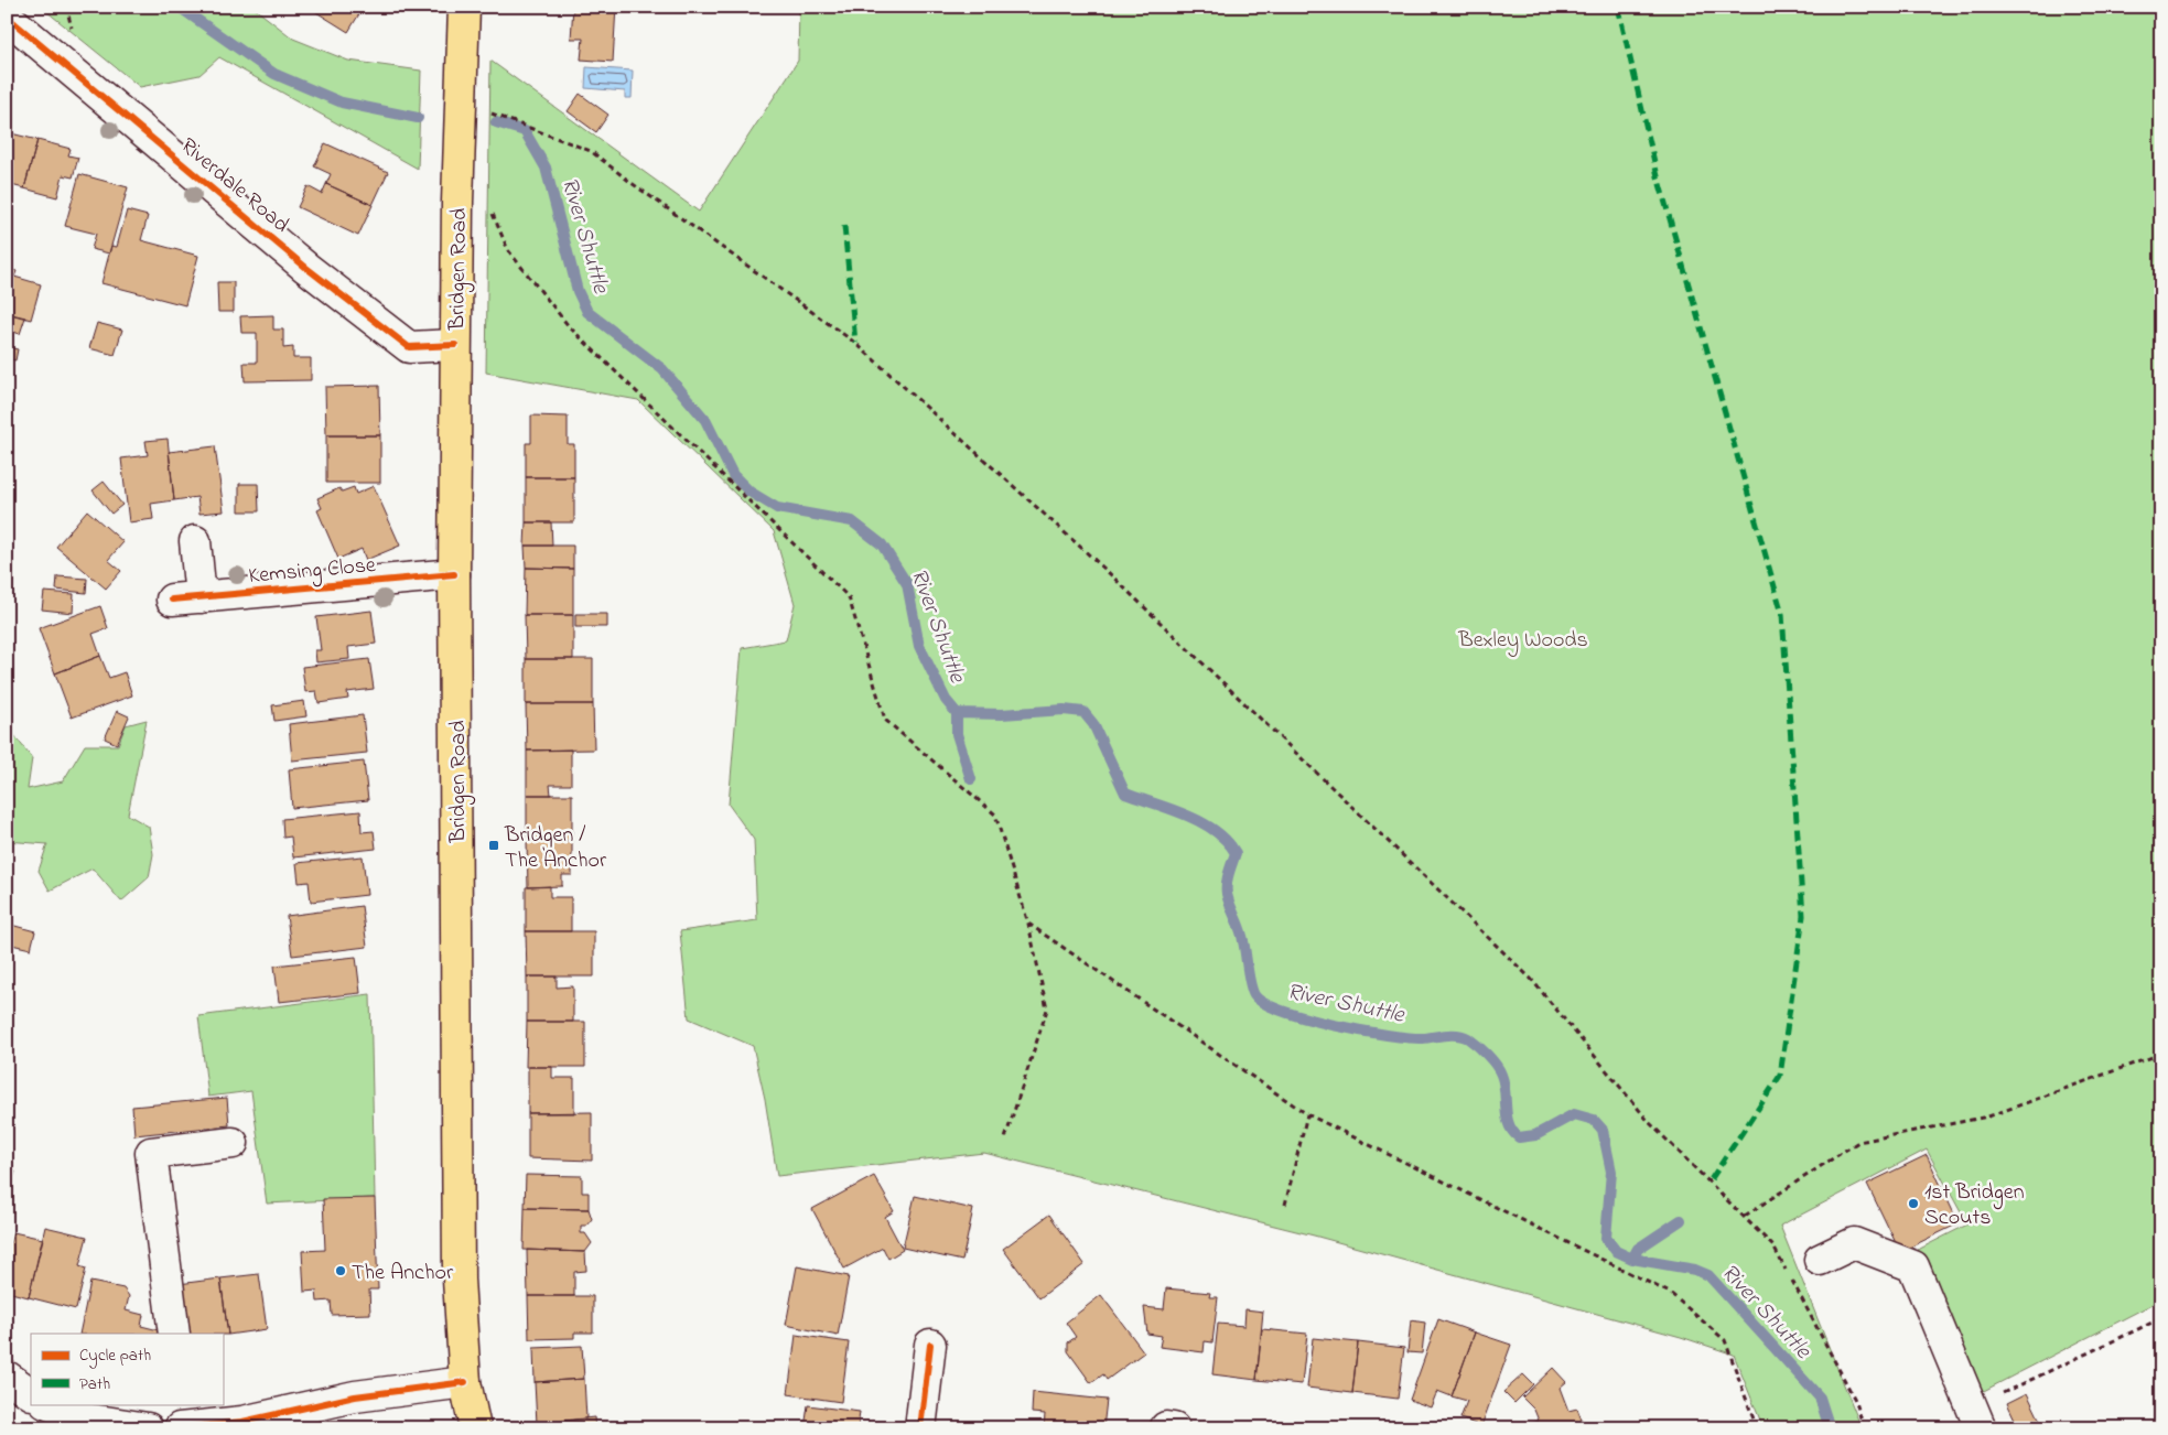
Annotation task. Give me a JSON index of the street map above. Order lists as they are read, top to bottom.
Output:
{
  "streets": {
    "main road": ["Bridgen Road"],
    "street": ["Riverdale Road", "Kemsing Close"]
  },
  "crossings": [
    ["Riverdale Road", "Bridgen Road"],
    ["Bridgen Road", "Kemsing Close"]
  ],
  "water": ["River Shuttle"],
  "parks": ["Bexley Woods"],
  "places": {
    "transit": ["Bridgen / The Anchor"],
    "other": ["1st Bridgen Scouts", "The Anchor"]
  },
  "legend": ["Cycle path", "Path"]
}
